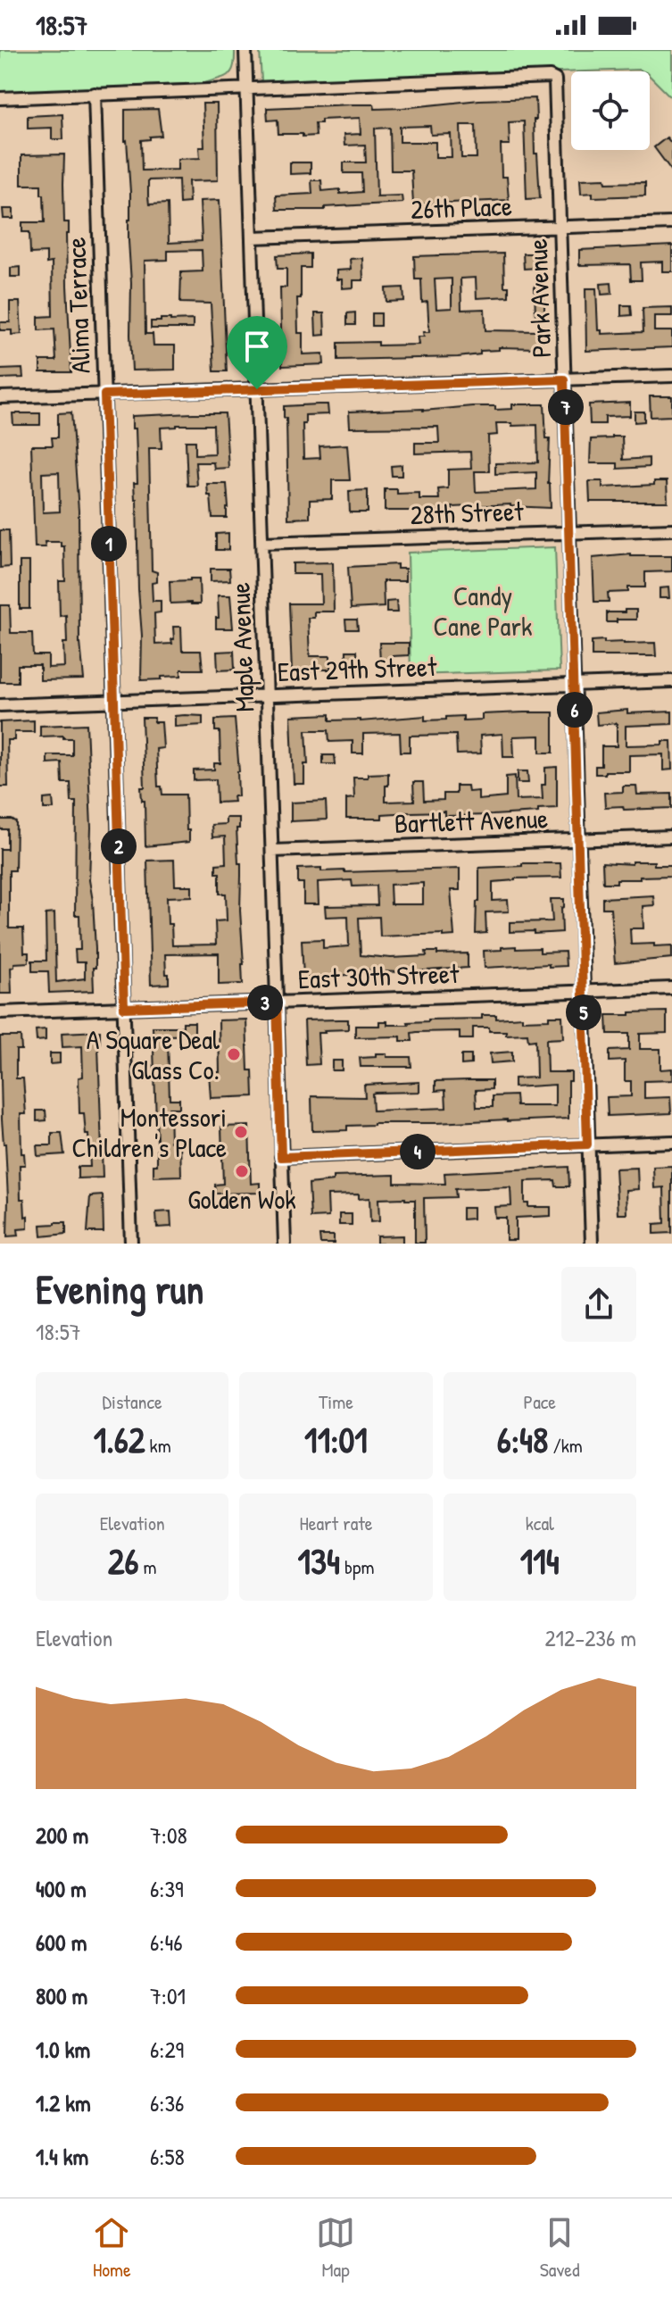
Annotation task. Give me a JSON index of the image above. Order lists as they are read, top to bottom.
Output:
{
  "streets": {
    "street": [
      "26th Place",
      "Park Avenue",
      "Alima Terrace",
      "28th Street",
      "Maple Avenue",
      "East 29th Street",
      "Bartlett Avenue",
      "East 30th Street"
    ]
  },
  "crossings": [
    ["26th Place", "Park Avenue"],
    ["26th Place", "Maple Avenue"],
    ["Park Avenue", "28th Street"],
    ["Park Avenue", "Maple Avenue"],
    ["Park Avenue", "East 29th Street"],
    ["Park Avenue", "Bartlett Avenue"],
    ["Park Avenue", "East 30th Street"],
    ["Alima Terrace", "East 29th Street"],
    ["Alima Terrace", "East 30th Street"],
    ["28th Street", "Maple Avenue"],
    ["Maple Avenue", "East 29th Street"],
    ["Maple Avenue", "Bartlett Avenue"],
    ["Maple Avenue", "East 30th Street"]
  ],
  "parks": ["Candy Cane Park"],
  "places": ["A Square Deal Glass Co.", "Montessori Children's Place", "Golden Wok"],
  "page": {
    "status": "18:57",
    "pins": [
      "7",
      "1",
      "6",
      "2",
      "3",
      "5",
      "4"
    ],
    "heading": ["Evening run", "18:57"],
    "stats": [
      ["Distance", "1.62 km"],
      ["Time", "11:01"],
      ["Pace", "6:48 /km"],
      ["Elevation", "26 m"],
      ["Heart rate", "134 bpm"],
      ["kcal", "114"]
    ],
    "chart": ["Elevation", "212–236 m"],
    "list": [
      {
        "name": "200 m",
        "note": "7:08"
      },
      {
        "name": "400 m",
        "note": "6:39"
      },
      {
        "name": "600 m",
        "note": "6:46"
      },
      {
        "name": "800 m",
        "note": "7:01"
      },
      {
        "name": "1.0 km",
        "note": "6:29"
      },
      {
        "name": "1.2 km",
        "note": "6:36"
      },
      {
        "name": "1.4 km",
        "note": "6:58"
      }
    ],
    "tabs": ["Home", "Map", "Saved"]
  }
}
